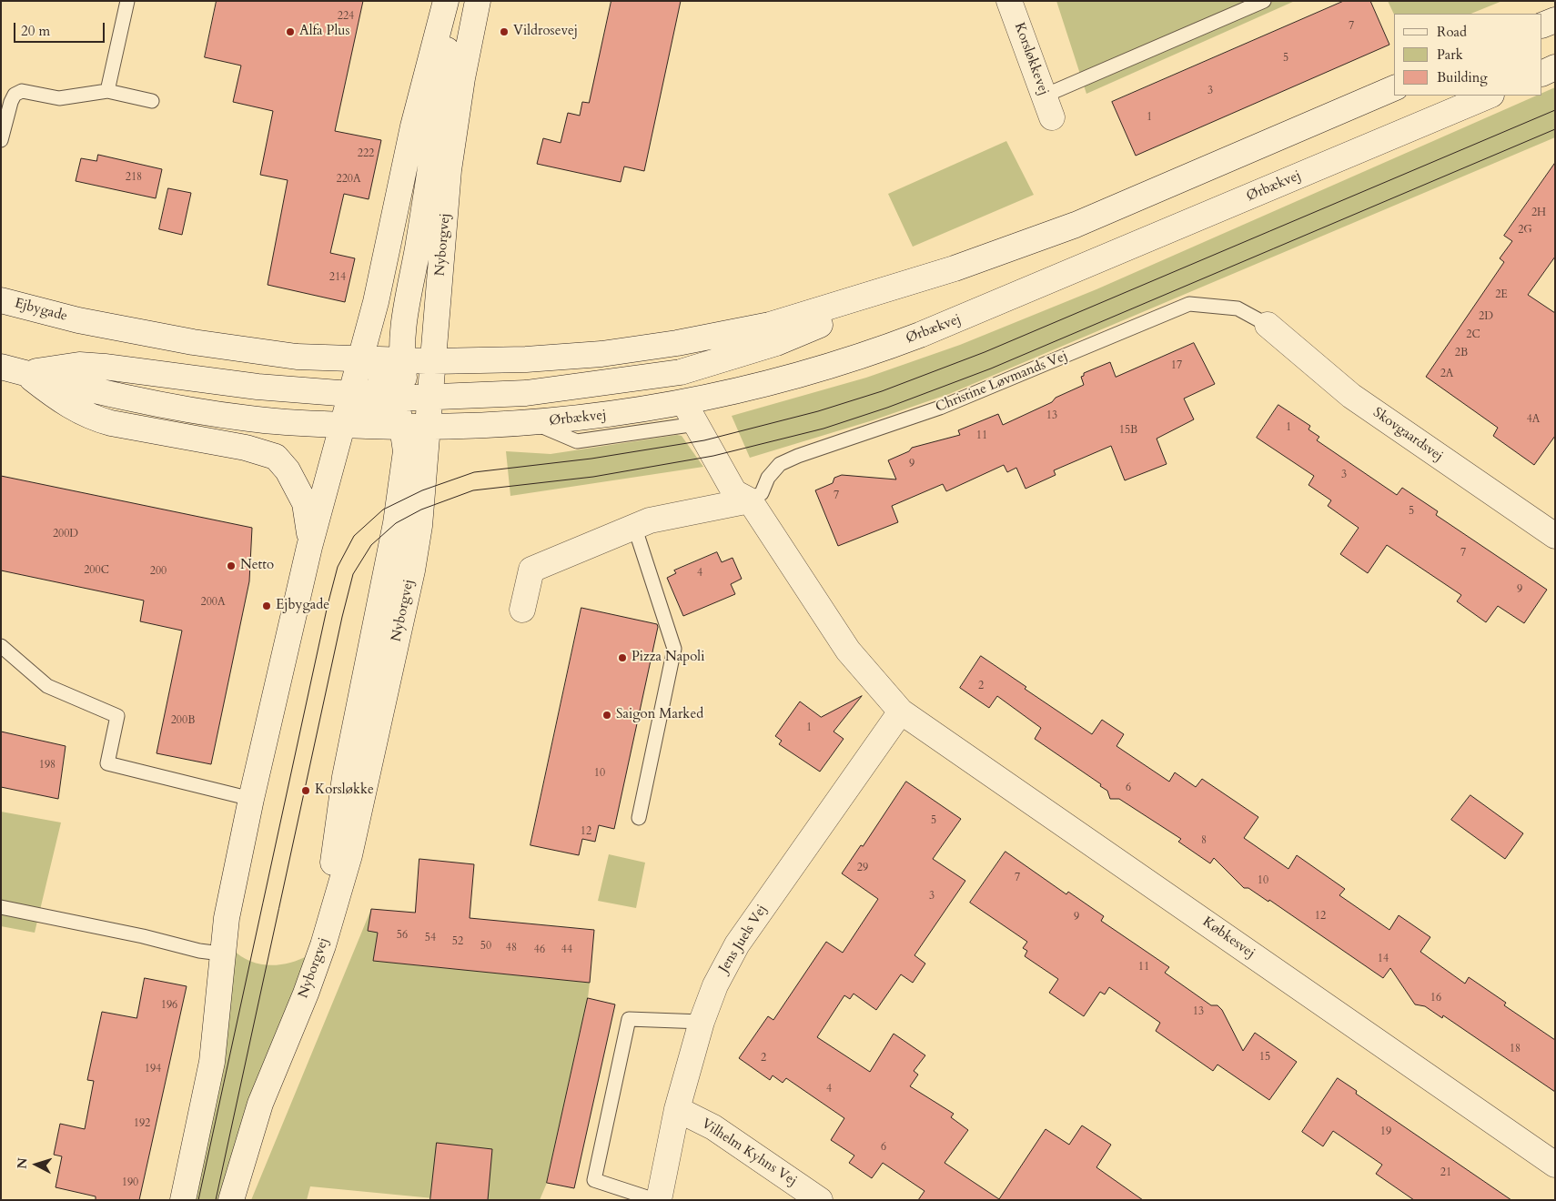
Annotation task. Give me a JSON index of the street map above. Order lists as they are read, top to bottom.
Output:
{
  "streets": {
    "main road": [
      "Korsløkkevej",
      "Ørbækvej",
      "Nyborgvej",
      "Ejbygade",
      "Skovgaardsvej",
      "Købkesvej",
      "Jens Juels Vej",
      "Vilhelm Kyhns Vej"
    ],
    "lane": ["Christine Løvmands Vej"]
  },
  "crossings": [
    ["Ørbækvej", "Nyborgvej"],
    ["Nyborgvej", "Ejbygade"],
    ["Christine Løvmands Vej", "Skovgaardsvej"],
    ["Købkesvej", "Jens Juels Vej"],
    ["Jens Juels Vej", "Vilhelm Kyhns Vej"]
  ],
  "places": [
    "Alfa Plus",
    "Vildrosevej",
    "Netto",
    "Ejbygade",
    "Pizza Napoli",
    "Saigon Marked",
    "Korsløkke"
  ],
  "house_numbers": [
    "224",
    "7",
    "5",
    "3",
    "1",
    "222",
    "218",
    "220A",
    "2H",
    "2G",
    "214",
    "2E",
    "2D",
    "2C",
    "2B",
    "17",
    "2A",
    "13",
    "4A",
    "1",
    "15B",
    "11",
    "9",
    "3",
    "7",
    "5",
    "200D",
    "7",
    "200C",
    "200",
    "4",
    "9",
    "200A",
    "2",
    "200B",
    "1",
    "198",
    "10",
    "6",
    "5",
    "12",
    "8",
    "29",
    "7",
    "10",
    "3",
    "12",
    "9",
    "56",
    "54",
    "52",
    "50",
    "48",
    "46",
    "44",
    "14",
    "11",
    "16",
    "196",
    "13",
    "18",
    "15",
    "2",
    "194",
    "4",
    "192",
    "19",
    "6",
    "21",
    "190"
  ],
  "legend": ["Road", "Park", "Building"],
  "scale_bar": "20 m",
  "north": "left"
}
